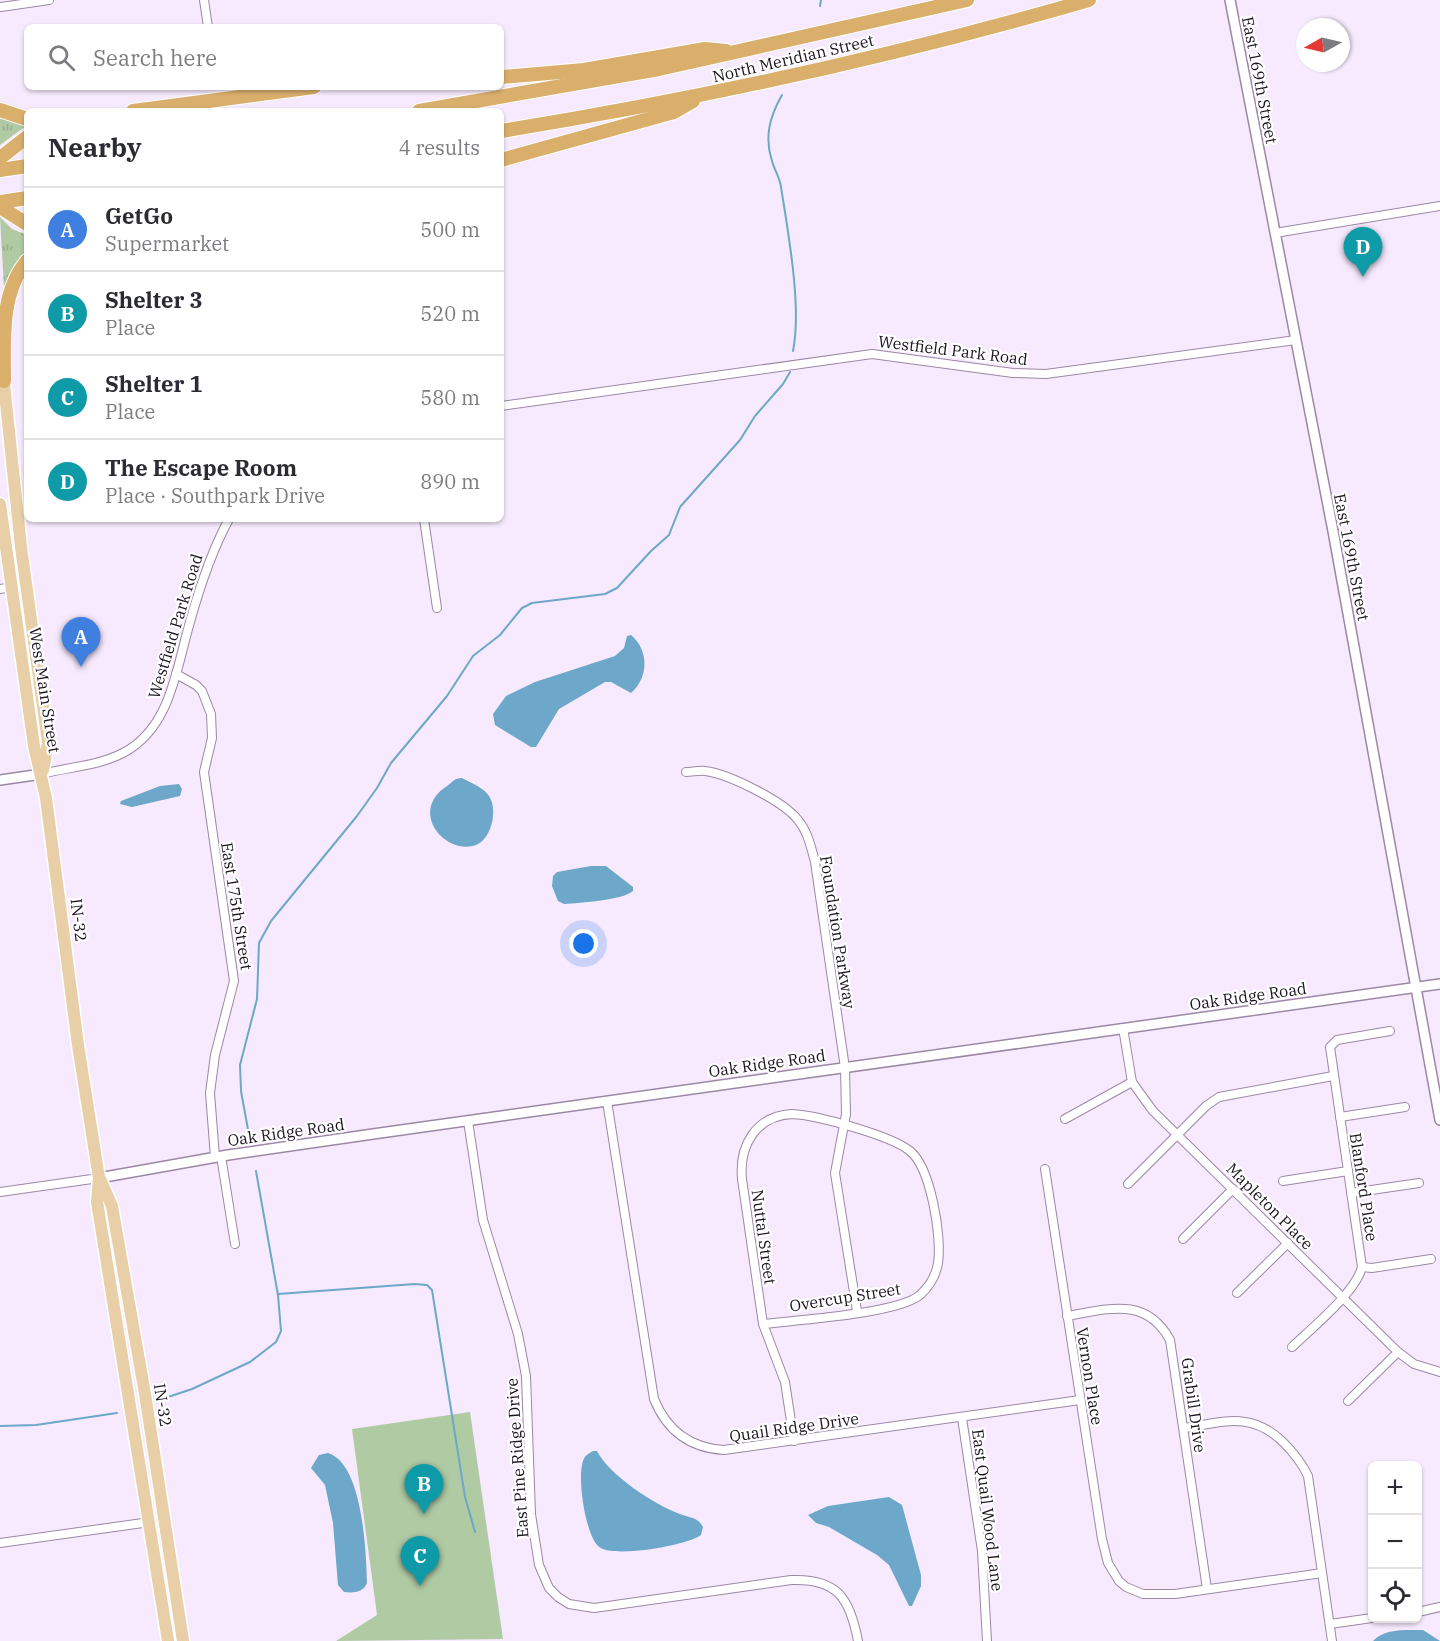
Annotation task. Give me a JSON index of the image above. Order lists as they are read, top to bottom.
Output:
{
  "streets": {
    "highway": ["North Meridian Street"],
    "main road": ["West Main Street", "IN-32"],
    "street": [
      "East 169th Street",
      "Westfield Park Road",
      "East 175th Street",
      "Foundation Parkway",
      "Oak Ridge Road",
      "Blanford Place",
      "Mapleton Place",
      "Nuttal Street",
      "Overcup Street",
      "Vernon Place",
      "Grabill Drive",
      "Quail Ridge Drive",
      "East Pine Ridge Drive",
      "East Quail Wood Lane"
    ]
  },
  "crossings": [
    ["East 169th Street", "Westfield Park Road"],
    ["East 169th Street", "Oak Ridge Road"],
    ["Westfield Park Road", "West Main Street"],
    ["Westfield Park Road", "East 175th Street"],
    ["Westfield Park Road", "IN-32"],
    ["West Main Street", "IN-32"],
    ["East 175th Street", "Oak Ridge Road"],
    ["IN-32", "Oak Ridge Road"],
    ["Foundation Parkway", "Oak Ridge Road"],
    ["Foundation Parkway", "Nuttal Street"],
    ["Foundation Parkway", "Overcup Street"],
    ["Oak Ridge Road", "Mapleton Place"],
    ["Oak Ridge Road", "Quail Ridge Drive"],
    ["Oak Ridge Road", "East Pine Ridge Drive"],
    ["Blanford Place", "Mapleton Place"],
    ["Nuttal Street", "Overcup Street"],
    ["Nuttal Street", "Quail Ridge Drive"],
    ["Vernon Place", "Grabill Drive"],
    ["Vernon Place", "Quail Ridge Drive"],
    ["Quail Ridge Drive", "East Quail Wood Lane"]
  ],
  "north": "left",
  "page": {
    "search": "Search here",
    "heading": ["Nearby", "4 results"],
    "list": [
      {
        "mark": "A",
        "name": "GetGo",
        "note": "Supermarket",
        "value": "500 m"
      },
      {
        "mark": "B",
        "name": "Shelter 3",
        "note": "Place",
        "value": "520 m"
      },
      {
        "mark": "C",
        "name": "Shelter 1",
        "note": "Place",
        "value": "580 m"
      },
      {
        "mark": "D",
        "name": "The Escape Room",
        "note": "Place · Southpark Drive",
        "value": "890 m"
      }
    ],
    "pins": [
      "D",
      "A",
      "B",
      "C"
    ],
    "map_buttons": ["+", "−"]
  }
}
